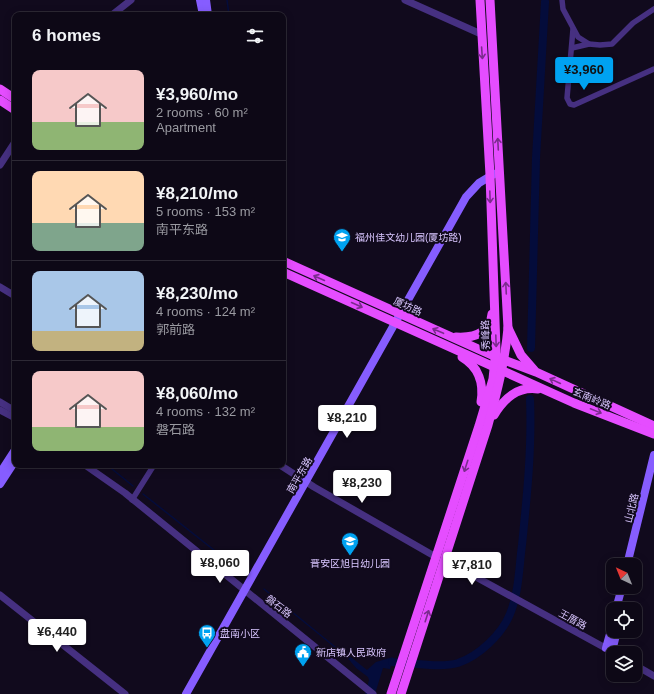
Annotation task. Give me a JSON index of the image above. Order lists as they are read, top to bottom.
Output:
{
  "streets": {
    "main road": [
      "厦坊路",
      "秀峰路",
      "玄南岭路",
      "南平东路",
      "山北路"
    ],
    "street": ["磐石路", "王厝路"]
  },
  "crossings": [
    ["厦坊路", "秀峰路"],
    ["厦坊路", "玄南岭路"],
    ["厦坊路", "南平东路"],
    ["秀峰路", "南平东路"],
    ["秀峰路", "王厝路"],
    ["南平东路", "磐石路"]
  ],
  "places": {
    "school or university": ["福州佳文幼儿园(厦坊路)", "晋安区旭日幼儿园"],
    "bus stop": ["盘南小区"],
    "public building": ["新店镇人民政府"]
  },
  "north": "top left",
  "page": {
    "heading": "6 homes",
    "price": [
      "¥3,960",
      "¥8,210",
      "¥8,230",
      "¥8,060",
      "¥7,810",
      "¥6,440"
    ],
    "list": [
      {
        "name": "¥3,960/mo",
        "note": "2 rooms · 60 m² · Apartment"
      },
      {
        "name": "¥8,210/mo",
        "note": "5 rooms · 153 m² · 南平东路"
      },
      {
        "name": "¥8,230/mo",
        "note": "4 rooms · 124 m² · 郭前路"
      },
      {
        "name": "¥8,060/mo",
        "note": "4 rooms · 132 m² · 磐石路"
      }
    ]
  }
}
